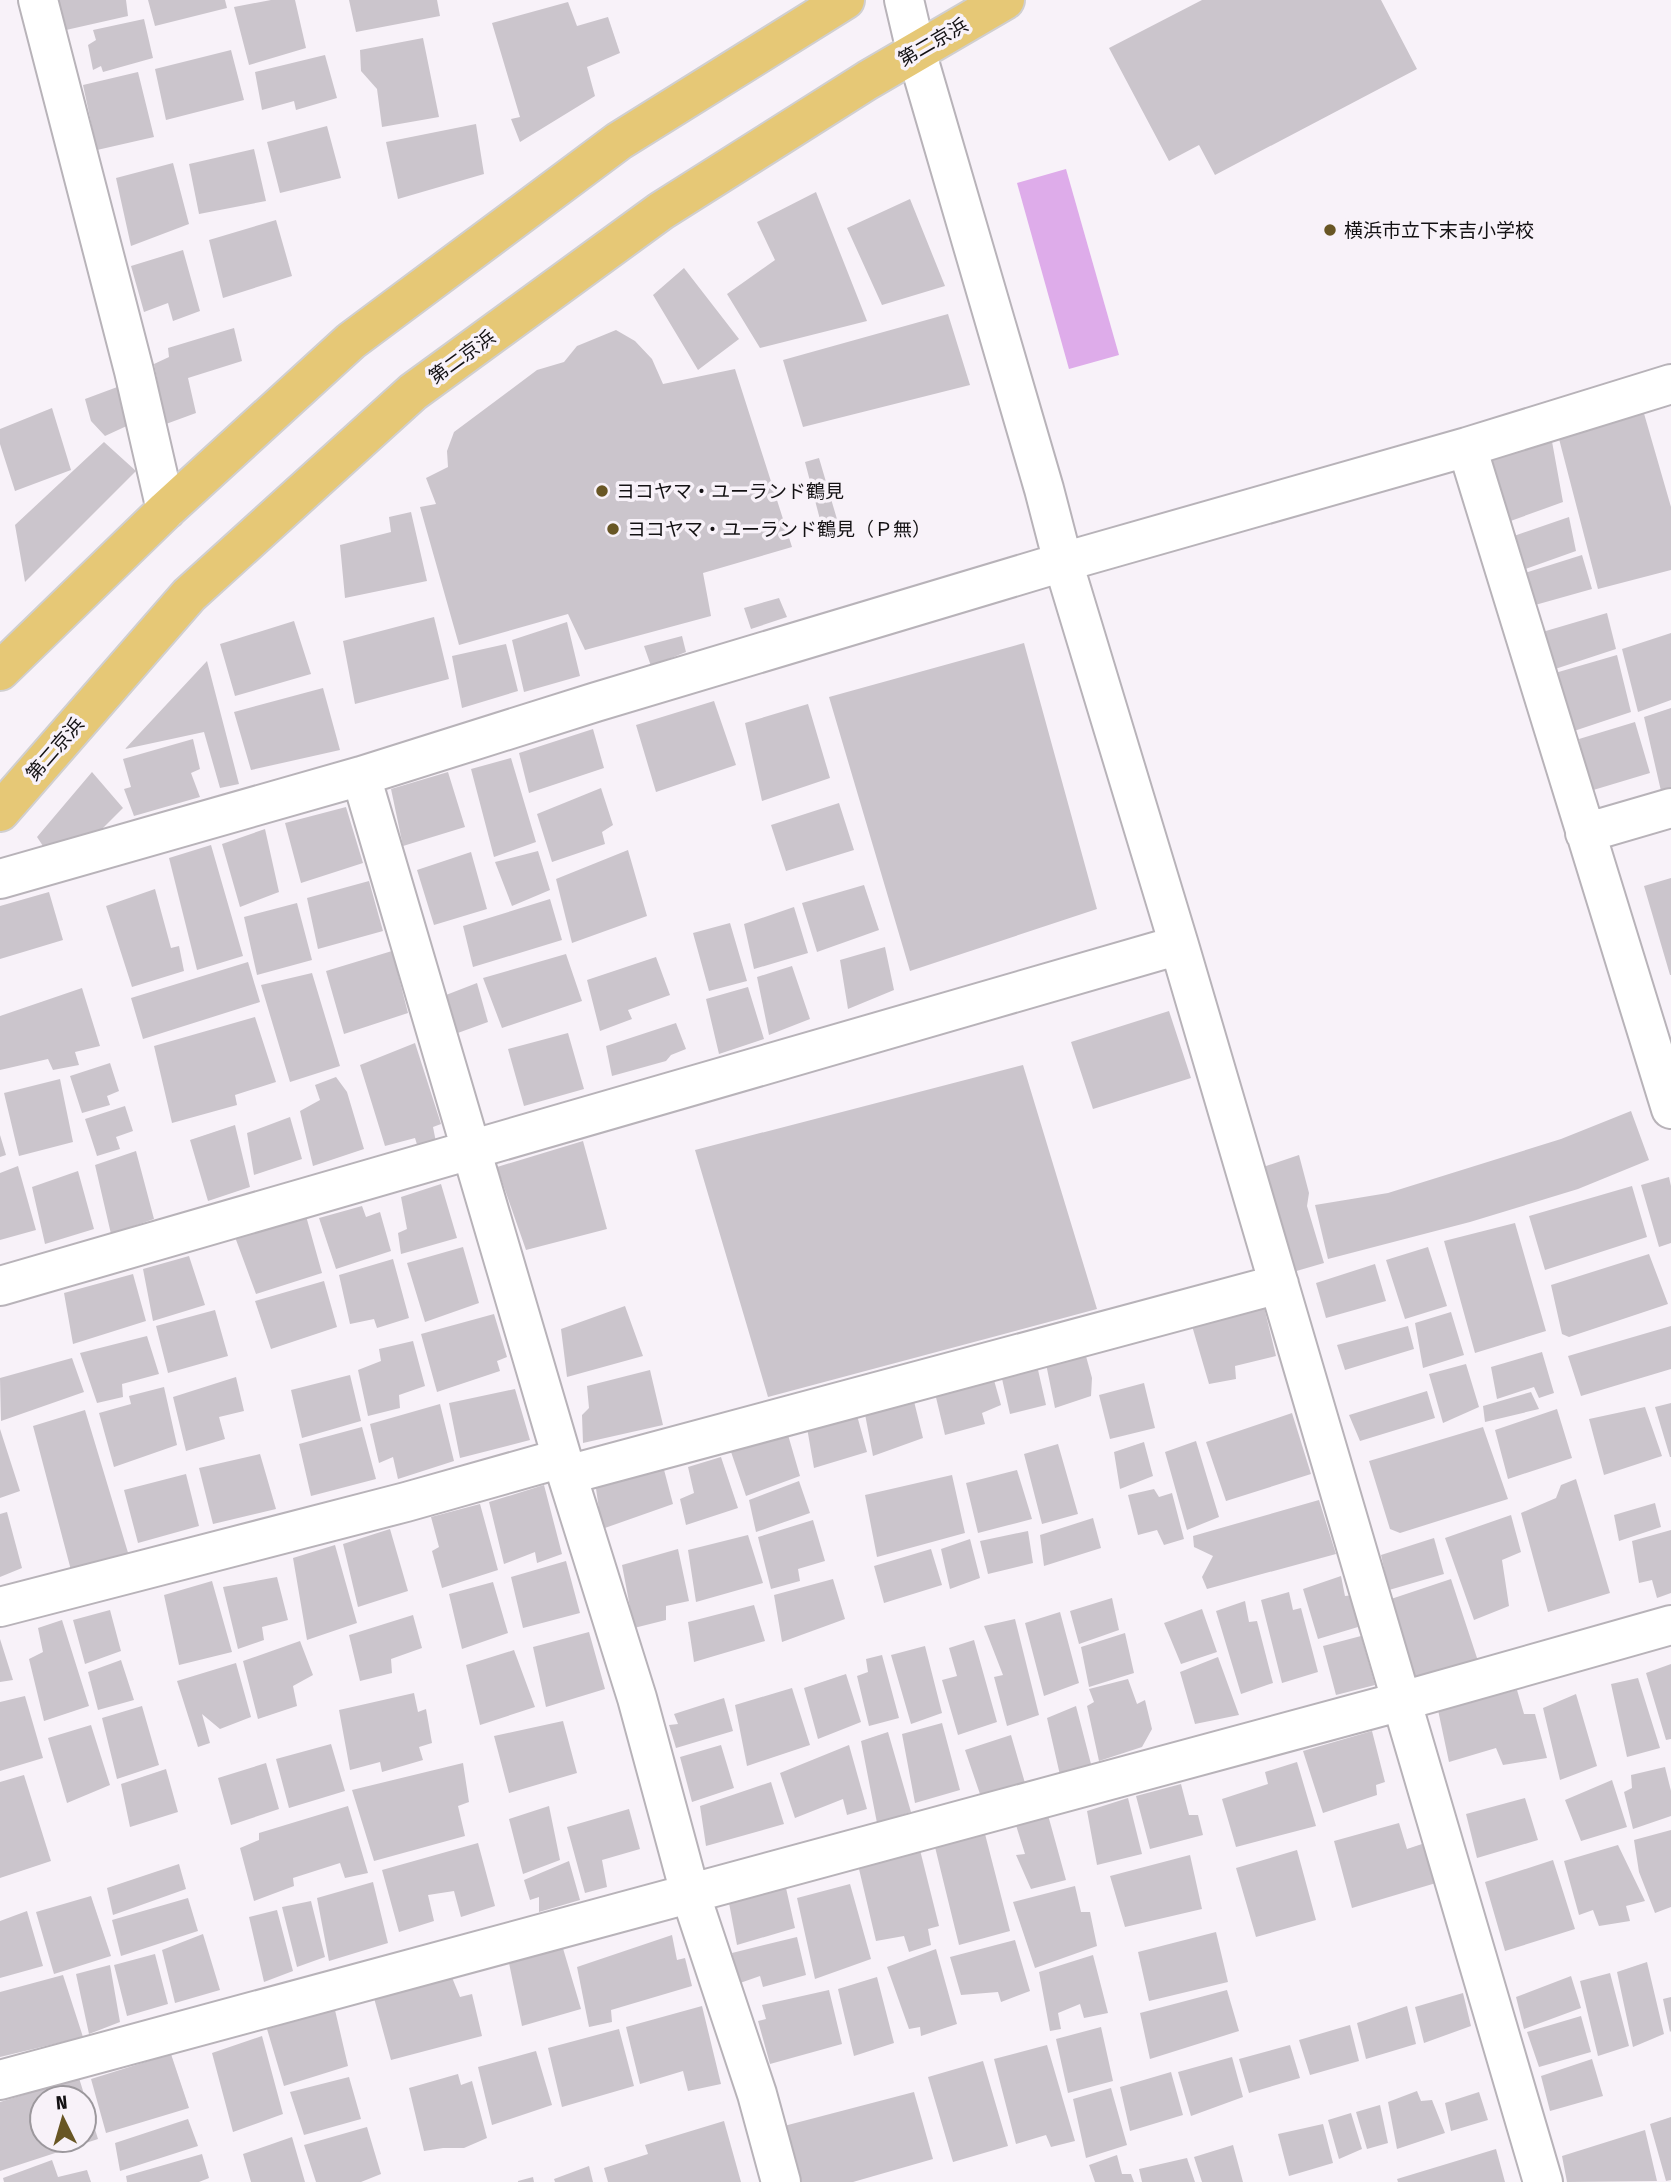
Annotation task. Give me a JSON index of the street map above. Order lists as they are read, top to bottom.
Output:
{
  "streets": {
    "highway": ["第二京浜"]
  },
  "places": ["横浜市立下末吉小学校", "ヨコヤマ・ユーランド鶴見", "ヨコヤマ・ユーランド鶴見（Ｐ無）"],
  "north": "top"
}
